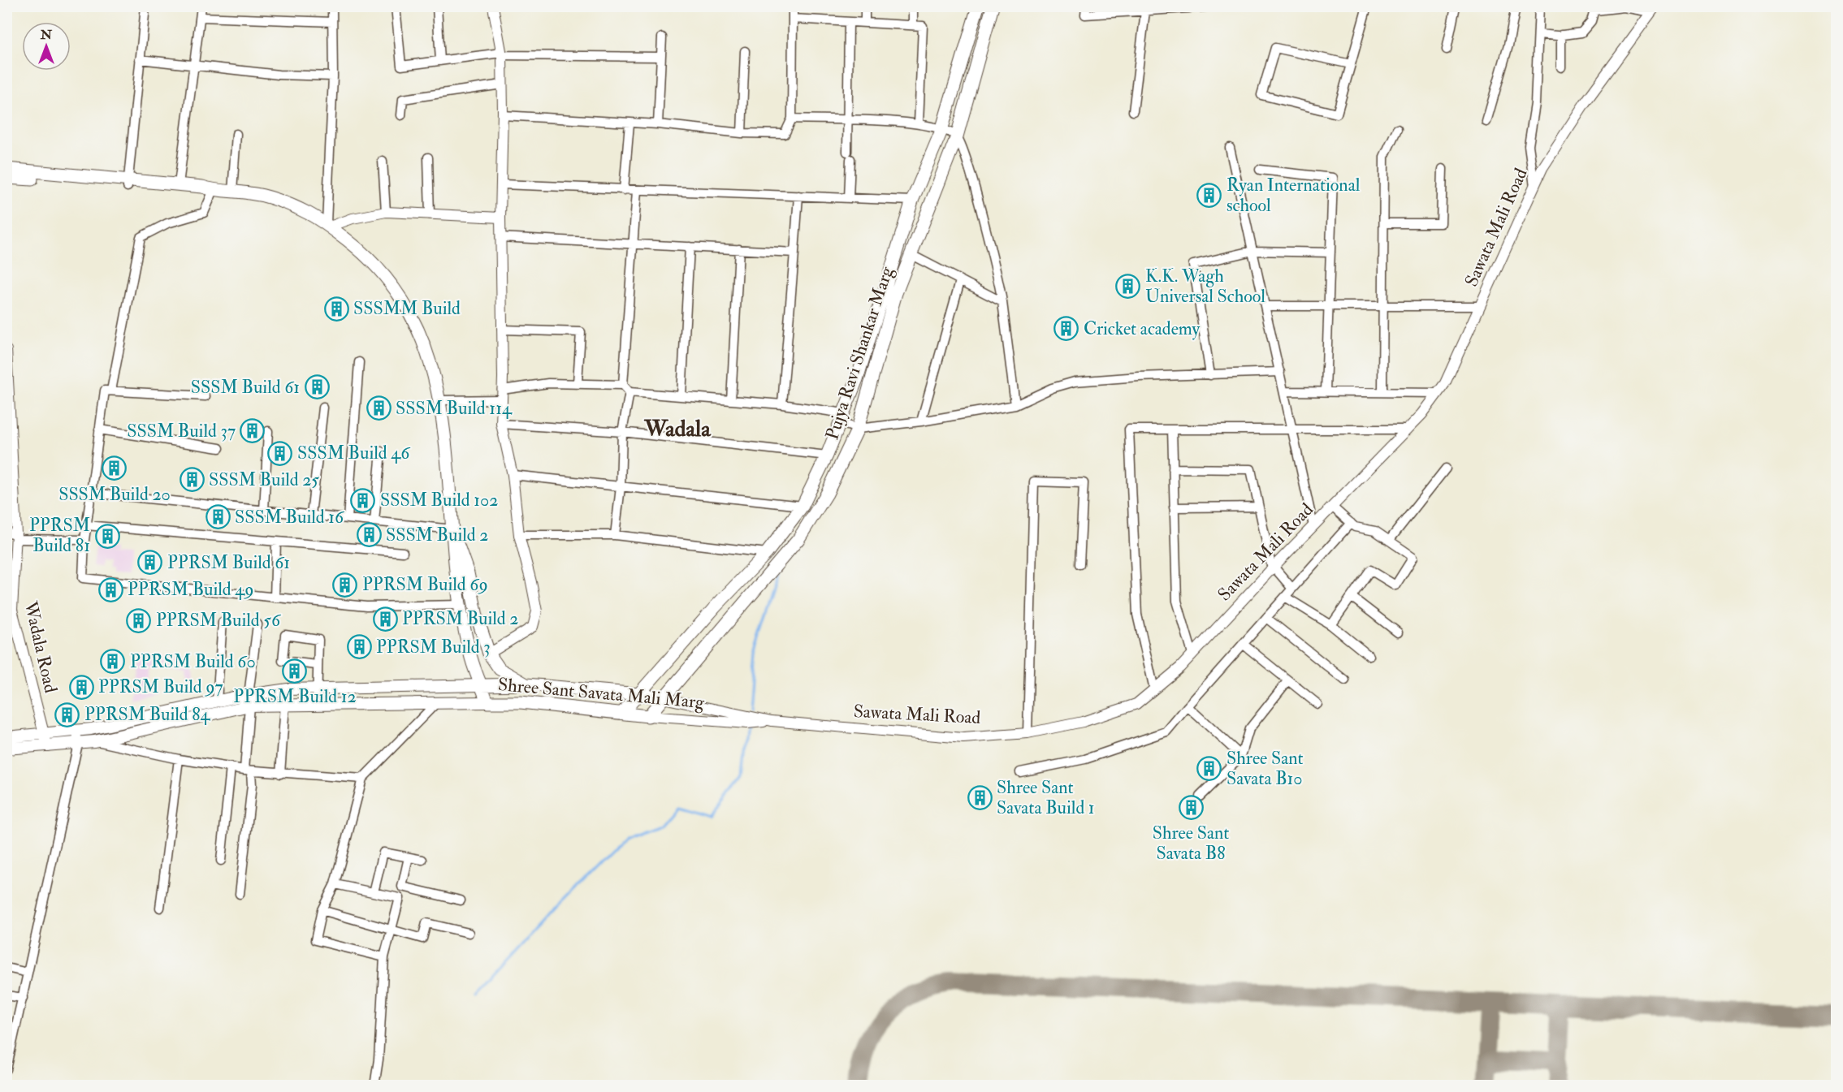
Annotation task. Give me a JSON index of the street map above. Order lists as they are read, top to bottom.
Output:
{
  "streets": {
    "main road": ["Pujya Ravi Shankar Marg", "Shree Sant Savata Mali Marg"],
    "street": ["Sawata Mali Road", "Wadala Road"]
  },
  "crossings": [
    ["Sawata Mali Road", "Pujya Ravi Shankar Marg"],
    ["Sawata Mali Road", "Shree Sant Savata Mali Marg"],
    ["Pujya Ravi Shankar Marg", "Shree Sant Savata Mali Marg"]
  ],
  "districts": ["Wadala"],
  "places": {
    "building": [
      "Ryan International school",
      "K.K. Wagh Universal School",
      "SSSMM Build",
      "Cricket academy",
      "SSSM Build 61",
      "SSSM Build 114",
      "SSSM Build 37",
      "SSSM Build 46",
      "SSSM Build 20",
      "SSSM Build 25",
      "SSSM Build 102",
      "SSSM Build 16",
      "SSSM Build 2",
      "PPRSM Build 81",
      "PPRSM Build 61",
      "PPRSM Build 69",
      "PPRSM Build 49",
      "PPRSM Build 2",
      "PPRSM Build 56",
      "PPRSM Build 3",
      "PPRSM Build 60",
      "PPRSM Build 12",
      "PPRSM Build 97",
      "PPRSM Build 84",
      "Shree Sant Savata B10",
      "Shree Sant Savata Build 1",
      "Shree Sant Savata B8"
    ]
  },
  "north": "top"
}
